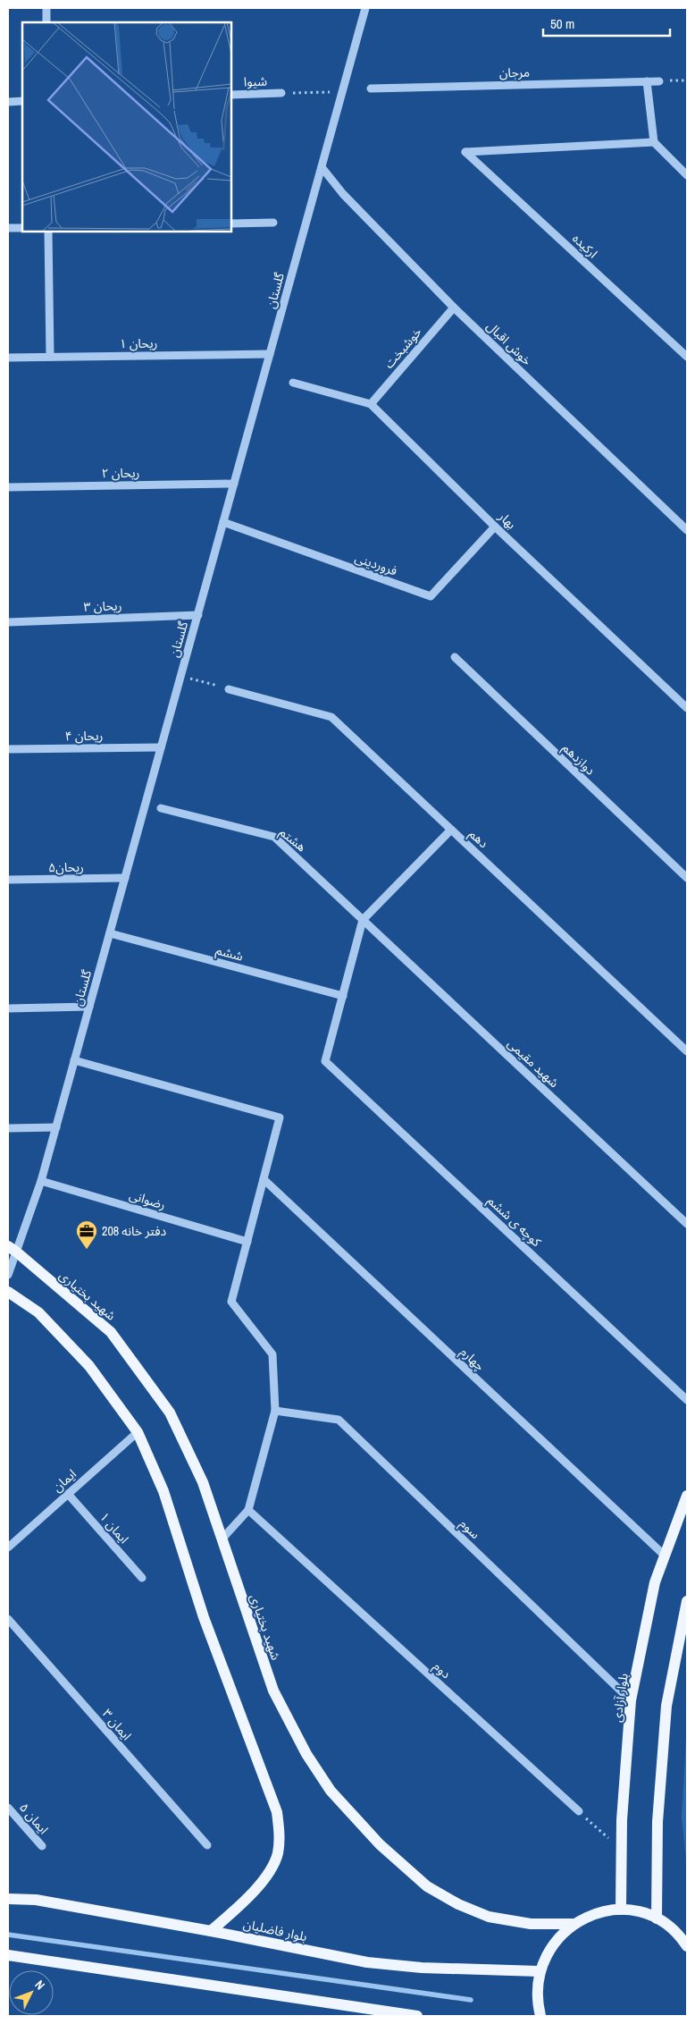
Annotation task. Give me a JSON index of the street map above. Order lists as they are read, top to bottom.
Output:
{
  "streets": {
    "main road": ["شهید بختیاری", "بلوار آزادی", "بلوار فاضلیان"],
    "street": [
      "مرجان",
      "شیوا",
      "ارکیده",
      "گلستان",
      "ریحان ۱",
      "خوش اقبال",
      "خوشبخت",
      "ریحان ۲",
      "بهار",
      "فروردینی",
      "ریحان ۳",
      "ریحان ۴",
      "دوازدهم",
      "دهم",
      "هشتم",
      "ریحان۵",
      "ششم",
      "شهید مقیمی",
      "رضوانی",
      "کوچه ی ششم",
      "چهارم",
      "ایمان",
      "ایمان ۱",
      "سوم",
      "دوم",
      "ایمان ۳",
      "ایمان ۵"
    ]
  },
  "crossings": [
    ["گلستان", "ریحان ۱"],
    ["گلستان", "خوش اقبال"],
    ["گلستان", "ریحان ۲"],
    ["گلستان", "فروردینی"],
    ["گلستان", "ریحان ۳"],
    ["گلستان", "ریحان ۴"],
    ["گلستان", "ریحان۵"],
    ["گلستان", "ششم"],
    ["گلستان", "رضوانی"],
    ["گلستان", "شهید بختیاری"],
    ["خوش اقبال", "خوشبخت"],
    ["خوشبخت", "بهار"],
    ["بهار", "فروردینی"],
    ["هشتم", "شهید مقیمی"],
    ["ششم", "کوچه ی ششم"],
    ["چهارم", "بلوار آزادی"],
    ["ایمان", "ایمان ۱"],
    ["سوم", "بلوار آزادی"]
  ],
  "places": {
    "office": ["دفتر خانه 208"]
  },
  "scale_bar": "50 m",
  "north": "top right"
}
